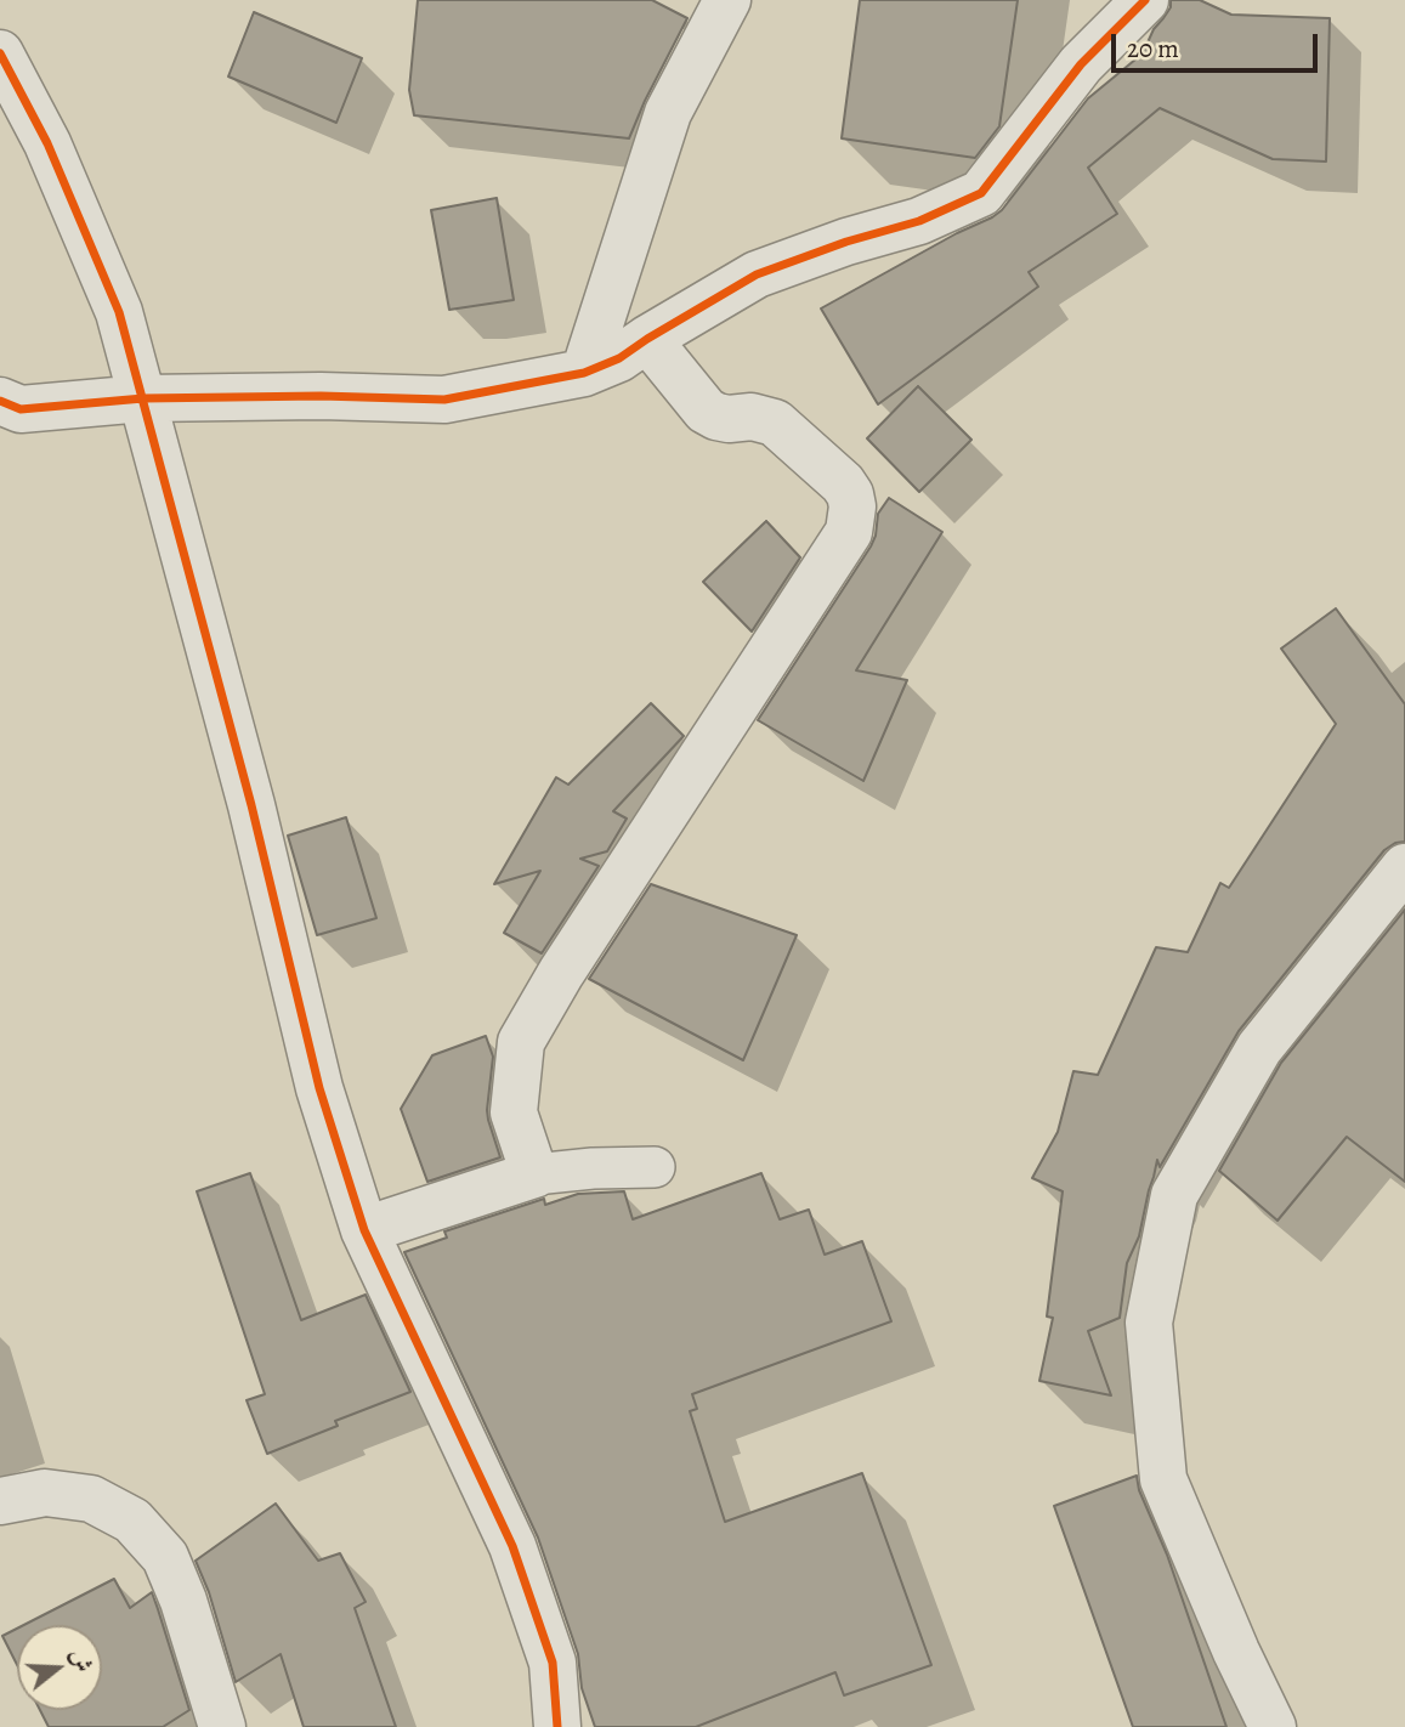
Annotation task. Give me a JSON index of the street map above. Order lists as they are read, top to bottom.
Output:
{
  "scale_bar": "20 m",
  "north": "right"
}
